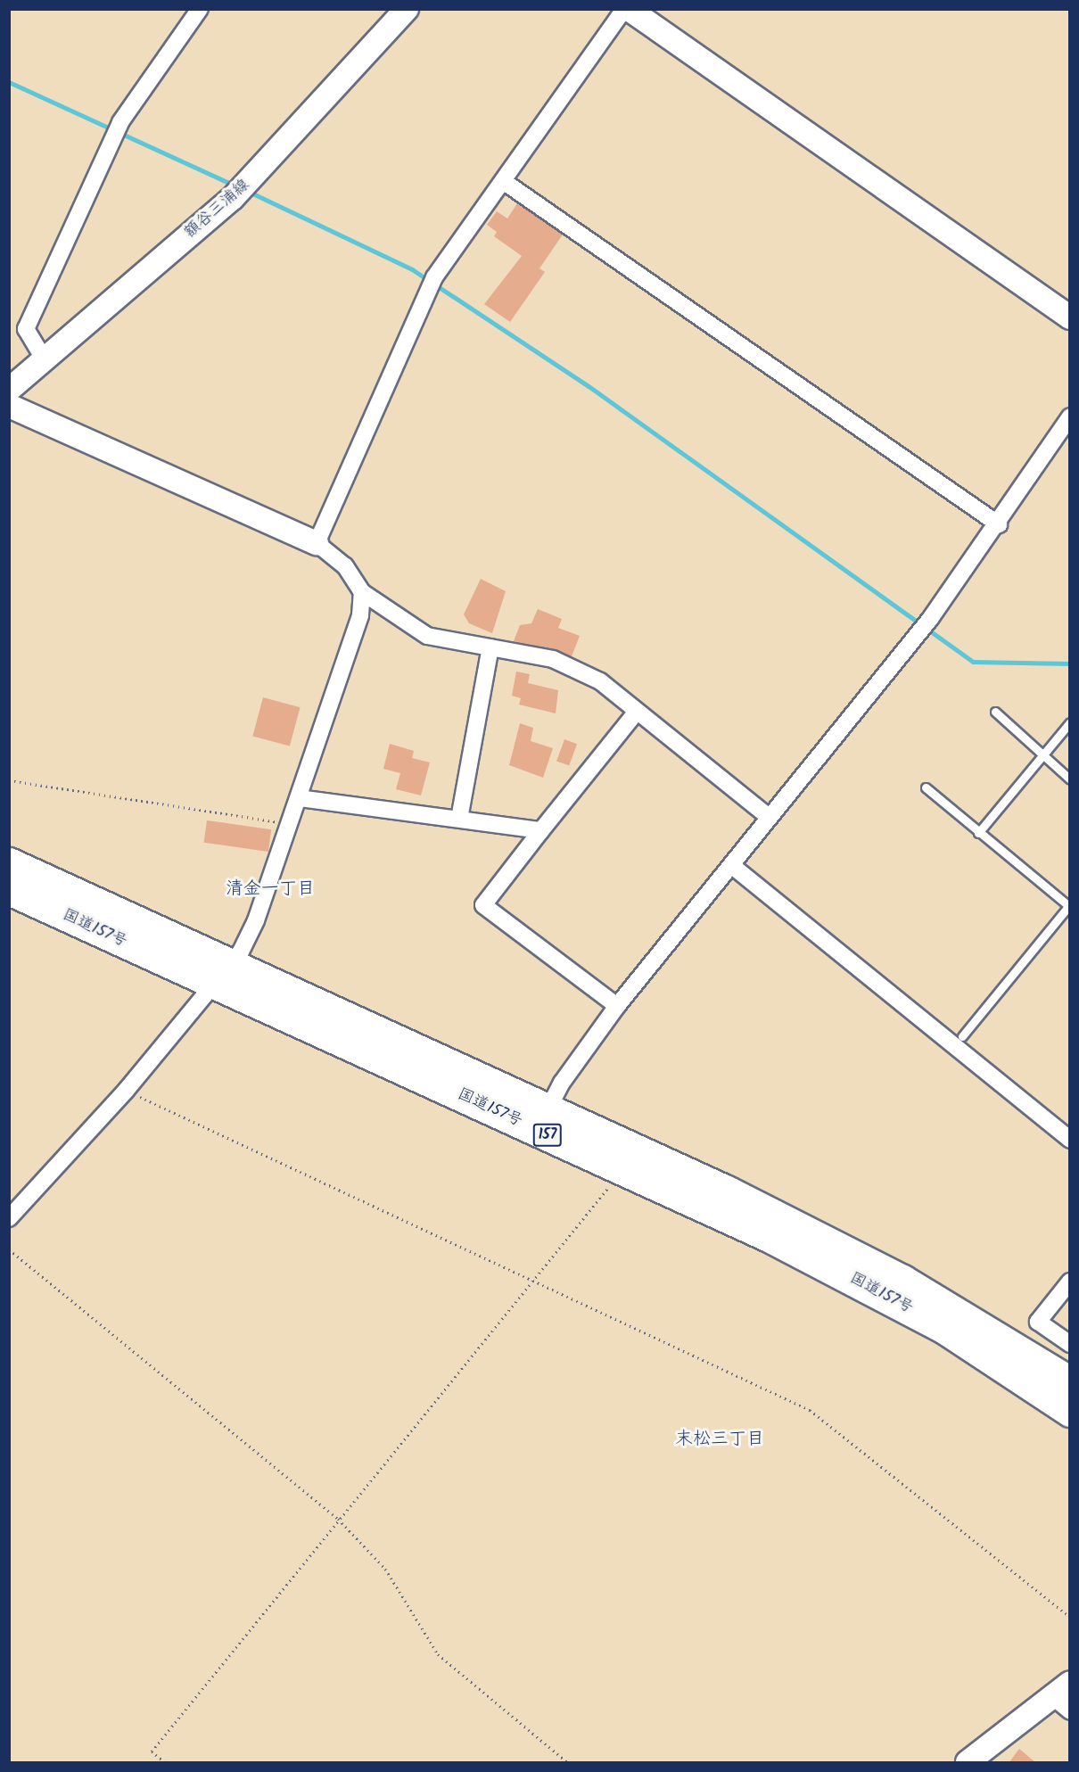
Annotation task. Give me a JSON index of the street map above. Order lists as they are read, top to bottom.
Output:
{
  "streets": {
    "highway": ["国道157号", "157"],
    "street": ["額谷三浦線"]
  },
  "districts": ["清金一丁目", "末松三丁目"]
}
